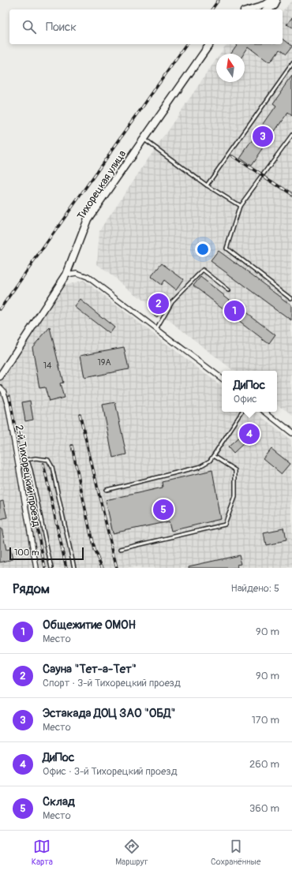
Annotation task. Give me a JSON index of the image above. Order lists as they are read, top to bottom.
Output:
{
  "streets": {
    "street": ["Тихорецкая улица", "2-й Тихорецкий проезд"]
  },
  "house_numbers": ["19А", "14"],
  "scale_bar": "100 m",
  "north": "top",
  "page": {
    "search": "Поиск",
    "pins": [
      "3",
      "2",
      "1",
      "4",
      "5"
    ],
    "popup": ["ДиПос", "Офис"],
    "scale": "100 m",
    "heading": ["Рядом", "Найдено: 5"],
    "list": [
      {
        "mark": "1",
        "name": "Общежитие ОМОН",
        "note": "Место",
        "value": "90 m"
      },
      {
        "mark": "2",
        "name": "Сауна \"Тет-а-Тет\"",
        "note": "Спорт · 3-й Тихорецкий проезд",
        "value": "90 m"
      },
      {
        "mark": "3",
        "name": "Эстакада ДОЦ ЗАО \"ОБД\"",
        "note": "Место",
        "value": "170 m"
      },
      {
        "mark": "4",
        "name": "ДиПос",
        "note": "Офис · 3-й Тихорецкий проезд",
        "value": "260 m"
      },
      {
        "mark": "5",
        "name": "Склад",
        "note": "Место",
        "value": "360 m"
      }
    ],
    "nav": ["Карта", "Маршрут", "Сохранённые"]
  }
}
